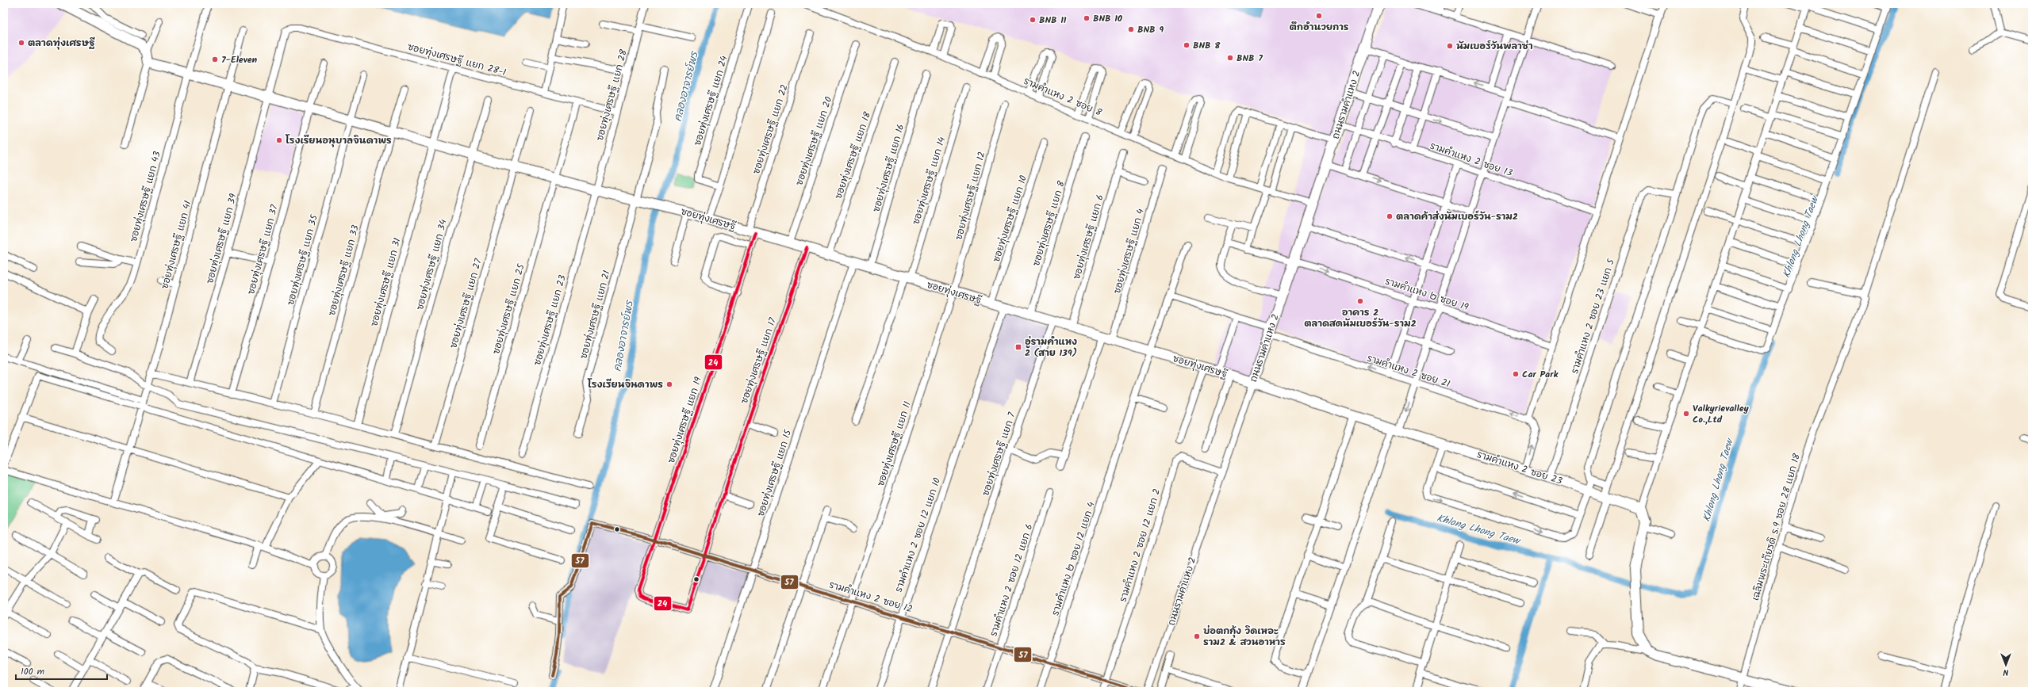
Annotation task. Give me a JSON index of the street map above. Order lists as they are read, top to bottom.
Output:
{
  "streets": {
    "main road": ["ถนนรามคำแหง 2", "ซอยทุ่งเศรษฐี", "รามคำแหง 2 ซอย 23"],
    "street": [
      "ซอยทุ่งเศรษฐี แยก 28-1",
      "ซอยทุ่งเศรษฐี แยก 28",
      "รามคำแหง 2 ซอย 8",
      "ซอยทุ่งเศรษฐี แยก 24",
      "ซอยทุ่งเศรษฐี แยก 22",
      "ซอยทุ่งเศรษฐี แยก 20",
      "ซอยทุ่งเศรษฐี แยก 18",
      "รามคำแหง 2 ซอย 13",
      "ซอยทุ่งเศรษฐี แยก 16",
      "ซอยทุ่งเศรษฐี แยก 14",
      "ซอยทุ่งเศรษฐี แยก 12",
      "ซอยทุ่งเศรษฐี แยก 43",
      "ซอยทุ่งเศรษฐี แยก 10",
      "ซอยทุ่งเศรษฐี แยก 8",
      "ซอยทุ่งเศรษฐี แยก 6",
      "ซอยทุ่งเศรษฐี แยก 39",
      "ซอยทุ่งเศรษฐี แยก 41",
      "ซอยทุ่งเศรษฐี แยก 37",
      "ซอยทุ่งเศรษฐี แยก 4",
      "ซอยทุ่งเศรษฐี แยก 35",
      "ซอยทุ่งเศรษฐี แยก 34",
      "ซอยทุ่งเศรษฐี แยก 33",
      "ซอยทุ่งเศรษฐี แยก 31",
      "รามคำแหง ๒ ซอย 19",
      "ซอยทุ่งเศรษฐี แยก 27",
      "ซอยทุ่งเศรษฐี แยก 25",
      "ซอยทุ่งเศรษฐี แยก 21",
      "รามคำแหง 2 ซอย 23 แยก 5",
      "ซอยทุ่งเศรษฐี แยก 23",
      "ซอยทุ่งเศรษฐี แยก 17",
      "รามคำแหง 2 ซอย 21",
      "ซอยทุ่งเศรษฐี แยก 19",
      "ซอยทุ่งเศรษฐี แยก 11",
      "ซอยทุ่งเศรษฐี แยก 7",
      "ซอยทุ่งเศรษฐี แยก 15",
      "เฉลิมพระเกียรติ ร.9 ซอย 28 แยก 18",
      "รามคำแหง 2 ซอย 12 แยก 10",
      "รามคำแหง 2 ซอย 12 แยก 2",
      "รามคำแหง ๒ ซอย 12 แยก 4",
      "รามคำแหง 2 ซอย 12 แยก 6",
      "รามคำแหง 2 ซอย 12"
    ]
  },
  "crossings": [
    ["ซอยทุ่งเศรษฐี แยก 28-1", "ซอยทุ่งเศรษฐี แยก 28"],
    ["ซอยทุ่งเศรษฐี แยก 28-1", "ซอยทุ่งเศรษฐี แยก 39"],
    ["ซอยทุ่งเศรษฐี แยก 28-1", "ซอยทุ่งเศรษฐี แยก 31"],
    ["ซอยทุ่งเศรษฐี แยก 28-1", "ซอยทุ่งเศรษฐี แยก 25"],
    ["ซอยทุ่งเศรษฐี แยก 28", "ซอยทุ่งเศรษฐี"],
    ["ซอยทุ่งเศรษฐี แยก 28", "ซอยทุ่งเศรษฐี แยก 23"],
    ["รามคำแหง 2 ซอย 8", "ถนนรามคำแหง 2"],
    ["ถนนรามคำแหง 2", "รามคำแหง 2 ซอย 13"],
    ["ถนนรามคำแหง 2", "ซอยทุ่งเศรษฐี"],
    ["ถนนรามคำแหง 2", "รามคำแหง ๒ ซอย 19"],
    ["ถนนรามคำแหง 2", "รามคำแหง 2 ซอย 21"],
    ["ถนนรามคำแหง 2", "รามคำแหง 2 ซอย 23"],
    ["ถนนรามคำแหง 2", "รามคำแหง 2 ซอย 12 แยก 2"],
    ["ซอยทุ่งเศรษฐี แยก 22", "ซอยทุ่งเศรษฐี"],
    ["ซอยทุ่งเศรษฐี แยก 22", "ซอยทุ่งเศรษฐี แยก 19"],
    ["ซอยทุ่งเศรษฐี แยก 20", "ซอยทุ่งเศรษฐี"],
    ["ซอยทุ่งเศรษฐี แยก 18", "ซอยทุ่งเศรษฐี"],
    ["ซอยทุ่งเศรษฐี แยก 16", "ซอยทุ่งเศรษฐี"],
    ["ซอยทุ่งเศรษฐี แยก 14", "ซอยทุ่งเศรษฐี"],
    ["ซอยทุ่งเศรษฐี แยก 12", "ซอยทุ่งเศรษฐี"],
    ["ซอยทุ่งเศรษฐี แยก 12", "ซอยทุ่งเศรษฐี แยก 11"],
    ["ซอยทุ่งเศรษฐี แยก 43", "ซอยทุ่งเศรษฐี"],
    ["ซอยทุ่งเศรษฐี", "ซอยทุ่งเศรษฐี แยก 10"],
    ["ซอยทุ่งเศรษฐี", "ซอยทุ่งเศรษฐี แยก 8"],
    ["ซอยทุ่งเศรษฐี", "ซอยทุ่งเศรษฐี แยก 6"],
    ["ซอยทุ่งเศรษฐี", "ซอยทุ่งเศรษฐี แยก 39"],
    ["ซอยทุ่งเศรษฐี", "ซอยทุ่งเศรษฐี แยก 41"],
    ["ซอยทุ่งเศรษฐี", "ซอยทุ่งเศรษฐี แยก 37"],
    ["ซอยทุ่งเศรษฐี", "ซอยทุ่งเศรษฐี แยก 4"],
    ["ซอยทุ่งเศรษฐี", "ซอยทุ่งเศรษฐี แยก 35"],
    ["ซอยทุ่งเศรษฐี", "ซอยทุ่งเศรษฐี แยก 34"],
    ["ซอยทุ่งเศรษฐี", "ซอยทุ่งเศรษฐี แยก 33"],
    ["ซอยทุ่งเศรษฐี", "ซอยทุ่งเศรษฐี แยก 31"],
    ["ซอยทุ่งเศรษฐี", "ซอยทุ่งเศรษฐี แยก 27"],
    ["ซอยทุ่งเศรษฐี", "ซอยทุ่งเศรษฐี แยก 25"],
    ["ซอยทุ่งเศรษฐี", "ซอยทุ่งเศรษฐี แยก 21"],
    ["ซอยทุ่งเศรษฐี", "ซอยทุ่งเศรษฐี แยก 23"],
    ["ซอยทุ่งเศรษฐี", "ซอยทุ่งเศรษฐี แยก 17"],
    ["ซอยทุ่งเศรษฐี", "ซอยทุ่งเศรษฐี แยก 19"],
    ["ซอยทุ่งเศรษฐี", "ซอยทุ่งเศรษฐี แยก 11"],
    ["ซอยทุ่งเศรษฐี", "ซอยทุ่งเศรษฐี แยก 7"],
    ["ซอยทุ่งเศรษฐี", "รามคำแหง 2 ซอย 23"],
    ["ซอยทุ่งเศรษฐี", "ซอยทุ่งเศรษฐี แยก 15"],
    ["ซอยทุ่งเศรษฐี", "รามคำแหง 2 ซอย 12 แยก 10"],
    ["ซอยทุ่งเศรษฐี", "รามคำแหง ๒ ซอย 12 แยก 4"],
    ["รามคำแหง 2 ซอย 23 แยก 5", "รามคำแหง 2 ซอย 23"],
    ["ซอยทุ่งเศรษฐี แยก 17", "ซอยทุ่งเศรษฐี แยก 19"],
    ["ซอยทุ่งเศรษฐี แยก 17", "รามคำแหง 2 ซอย 12"],
    ["รามคำแหง 2 ซอย 21", "รามคำแหง ๒ ซอย 12 แยก 4"],
    ["ซอยทุ่งเศรษฐี แยก 19", "รามคำแหง 2 ซอย 12"],
    ["ซอยทุ่งเศรษฐี แยก 11", "รามคำแหง 2 ซอย 12"],
    ["ซอยทุ่งเศรษฐี แยก 7", "รามคำแหง 2 ซอย 12"],
    ["ซอยทุ่งเศรษฐี แยก 15", "รามคำแหง 2 ซอย 12"],
    ["รามคำแหง 2 ซอย 12 แยก 10", "รามคำแหง 2 ซอย 12"],
    ["รามคำแหง 2 ซอย 12 แยก 2", "รามคำแหง 2 ซอย 12"],
    ["รามคำแหง ๒ ซอย 12 แยก 4", "รามคำแหง 2 ซอย 12"],
    ["รามคำแหง 2 ซอย 12 แยก 6", "รามคำแหง 2 ซอย 12"]
  ],
  "one_way": ["รามคำแหง 2 ซอย 21"],
  "water": ["คลองอาจารย์พร", "Khlong Lhong Taew"],
  "places": {
    "other": [
      "ตึกอำนวยการ",
      "BNB 10",
      "BNB 11",
      "BNB 9",
      "ตลาดทุ่งเศรษฐี",
      "BNB 8",
      "นัมเบอร์วันพลาซ่า",
      "BNB 7",
      "7-Eleven",
      "โรงเรียนอนุบาลจินดาพร",
      "ตลาดค้าส่งนัมเบอร์วัน-ราม2",
      "อาคาร 2 ตลาดสดนัมเบอร์วัน-ราม2",
      "Car Park",
      "โรงเรียนจินดาพร",
      "Valkyrievalley Co.,Ltd",
      "บ่อตกกุ้ง วิดเหอะ ราม2 & สวนอาหาร"
    ],
    "transit": ["อู่รามคำแหง 2 (สาย 139)"]
  },
  "lines": ["transit line 24", "transit line 57"],
  "scale_bar": "100 m",
  "north": "bottom"
}
